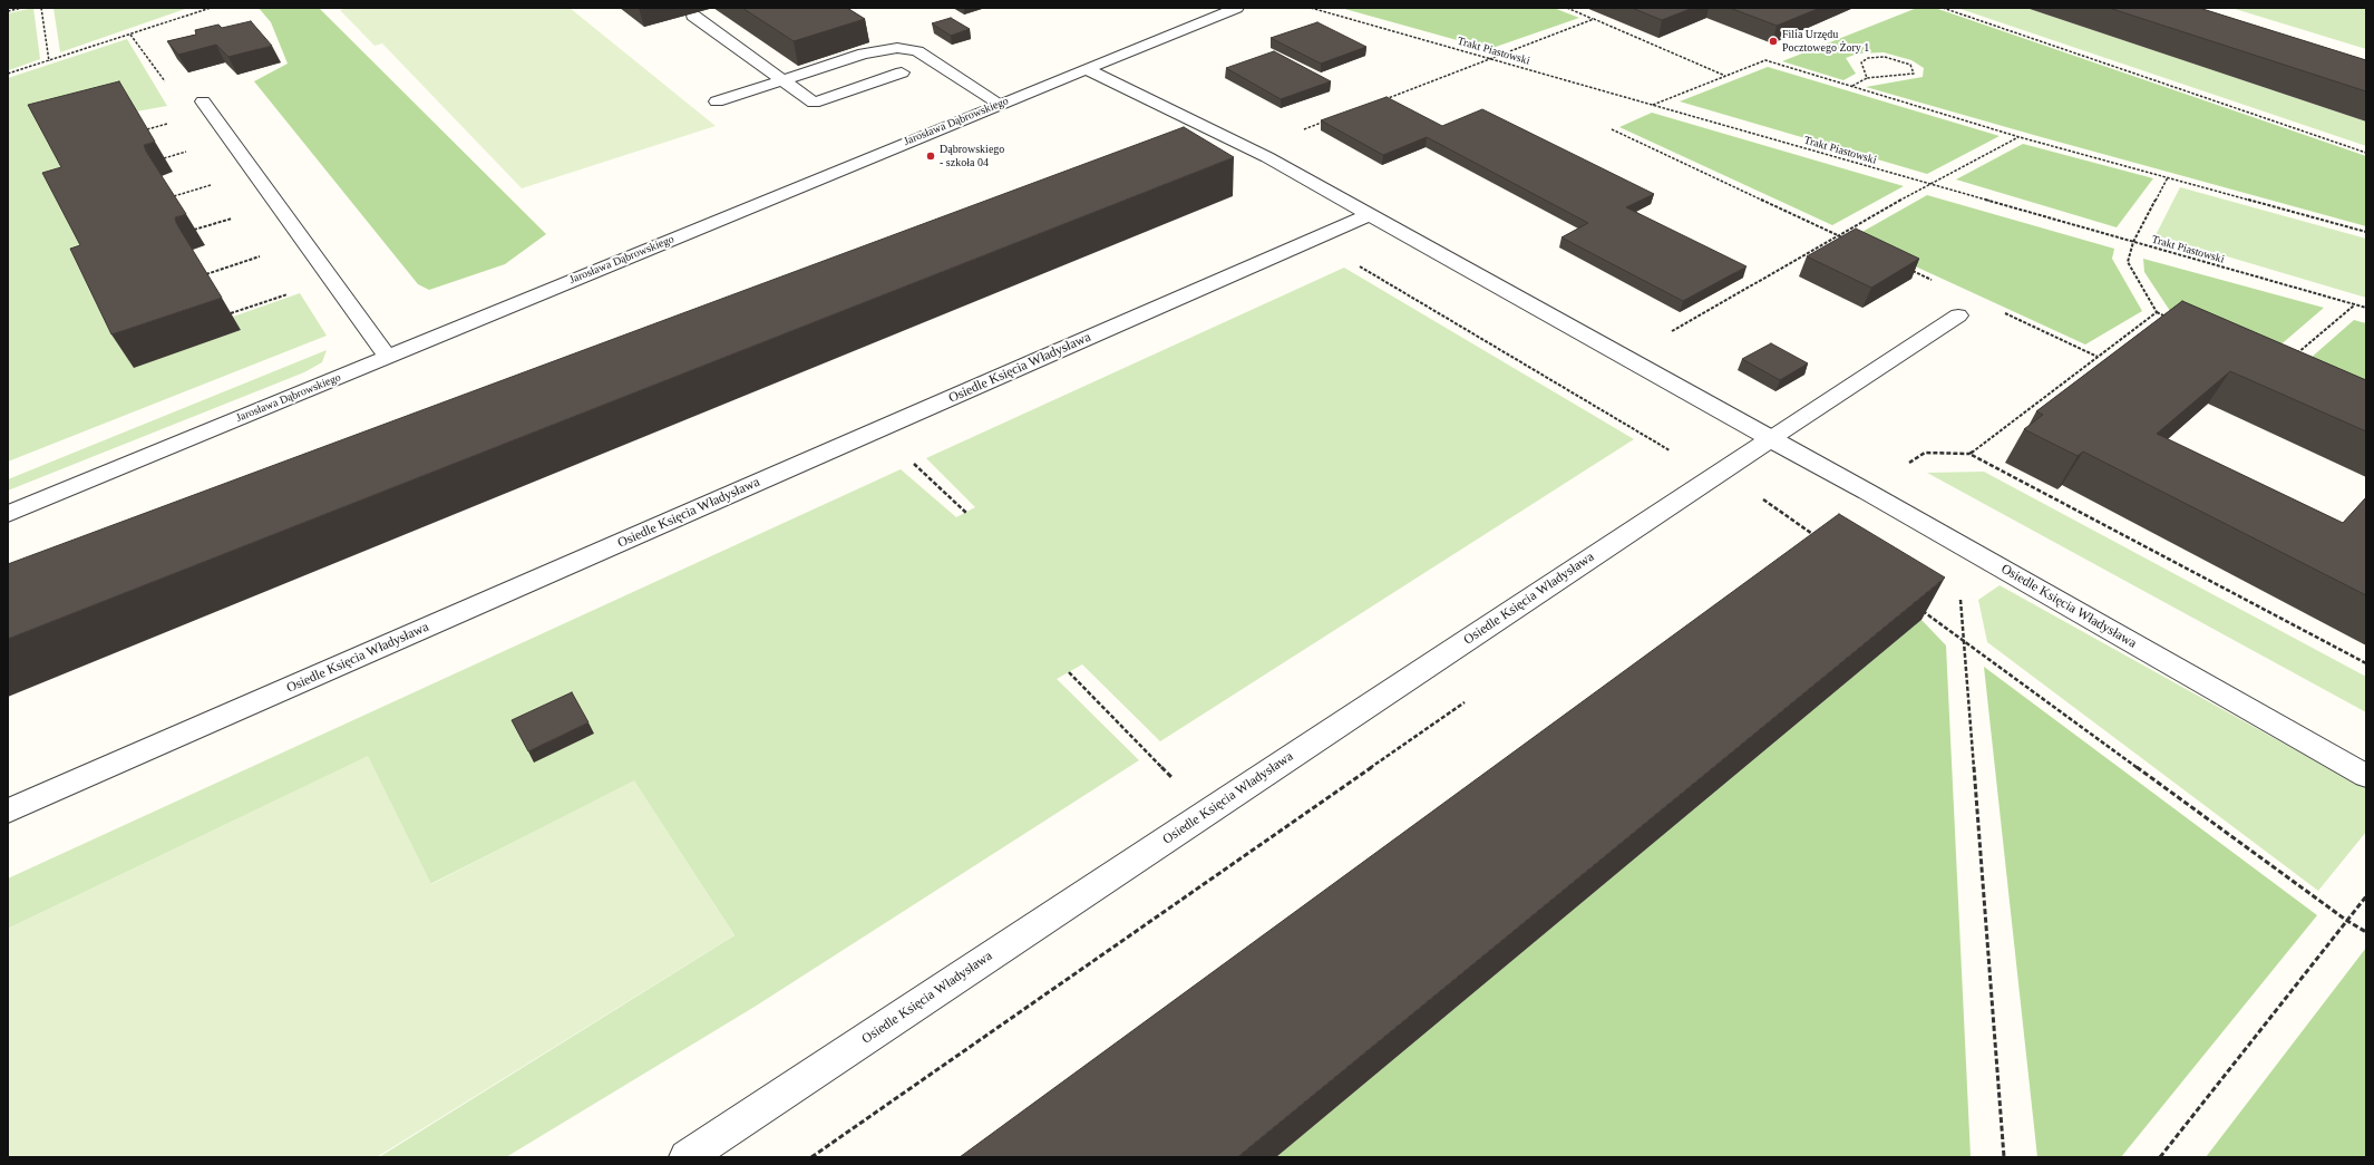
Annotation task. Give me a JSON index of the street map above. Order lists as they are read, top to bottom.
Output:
{
  "streets": {
    "street": ["Jarosława Dąbrowskiego", "Osiedle Księcia Władysława"],
    "path": ["Trakt Piastowski"]
  },
  "crossings": [
    ["Jarosława Dąbrowskiego", "Osiedle Księcia Władysława"]
  ],
  "places": ["Filia Urzędu Pocztowego Żory 1", "Dąbrowskiego - szkoła 04"]
}
